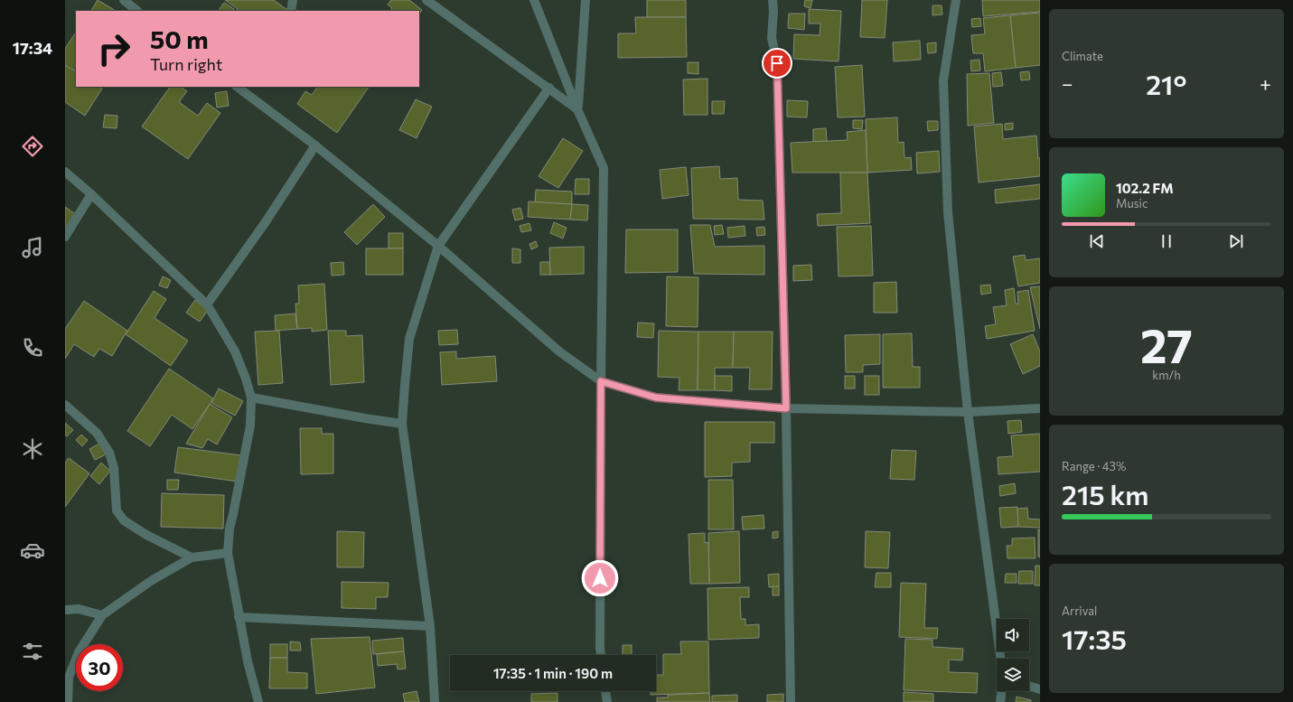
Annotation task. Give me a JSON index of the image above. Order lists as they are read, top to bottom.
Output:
{
  "page": {
    "tabs": "17:34",
    "tile": [
      "Climate",
      ["27", "km/h"],
      ["Range · 43%", "215 km"],
      ["Arrival", "17:35"]
    ],
    "turn": ["50 m", "Turn right"],
    "heat": ["−", "21°", "+"],
    "song": ["102.2 FM", "Music"],
    "limit": "30",
    "trip": "17:35 · 1 min · 190 m"
  }
}
